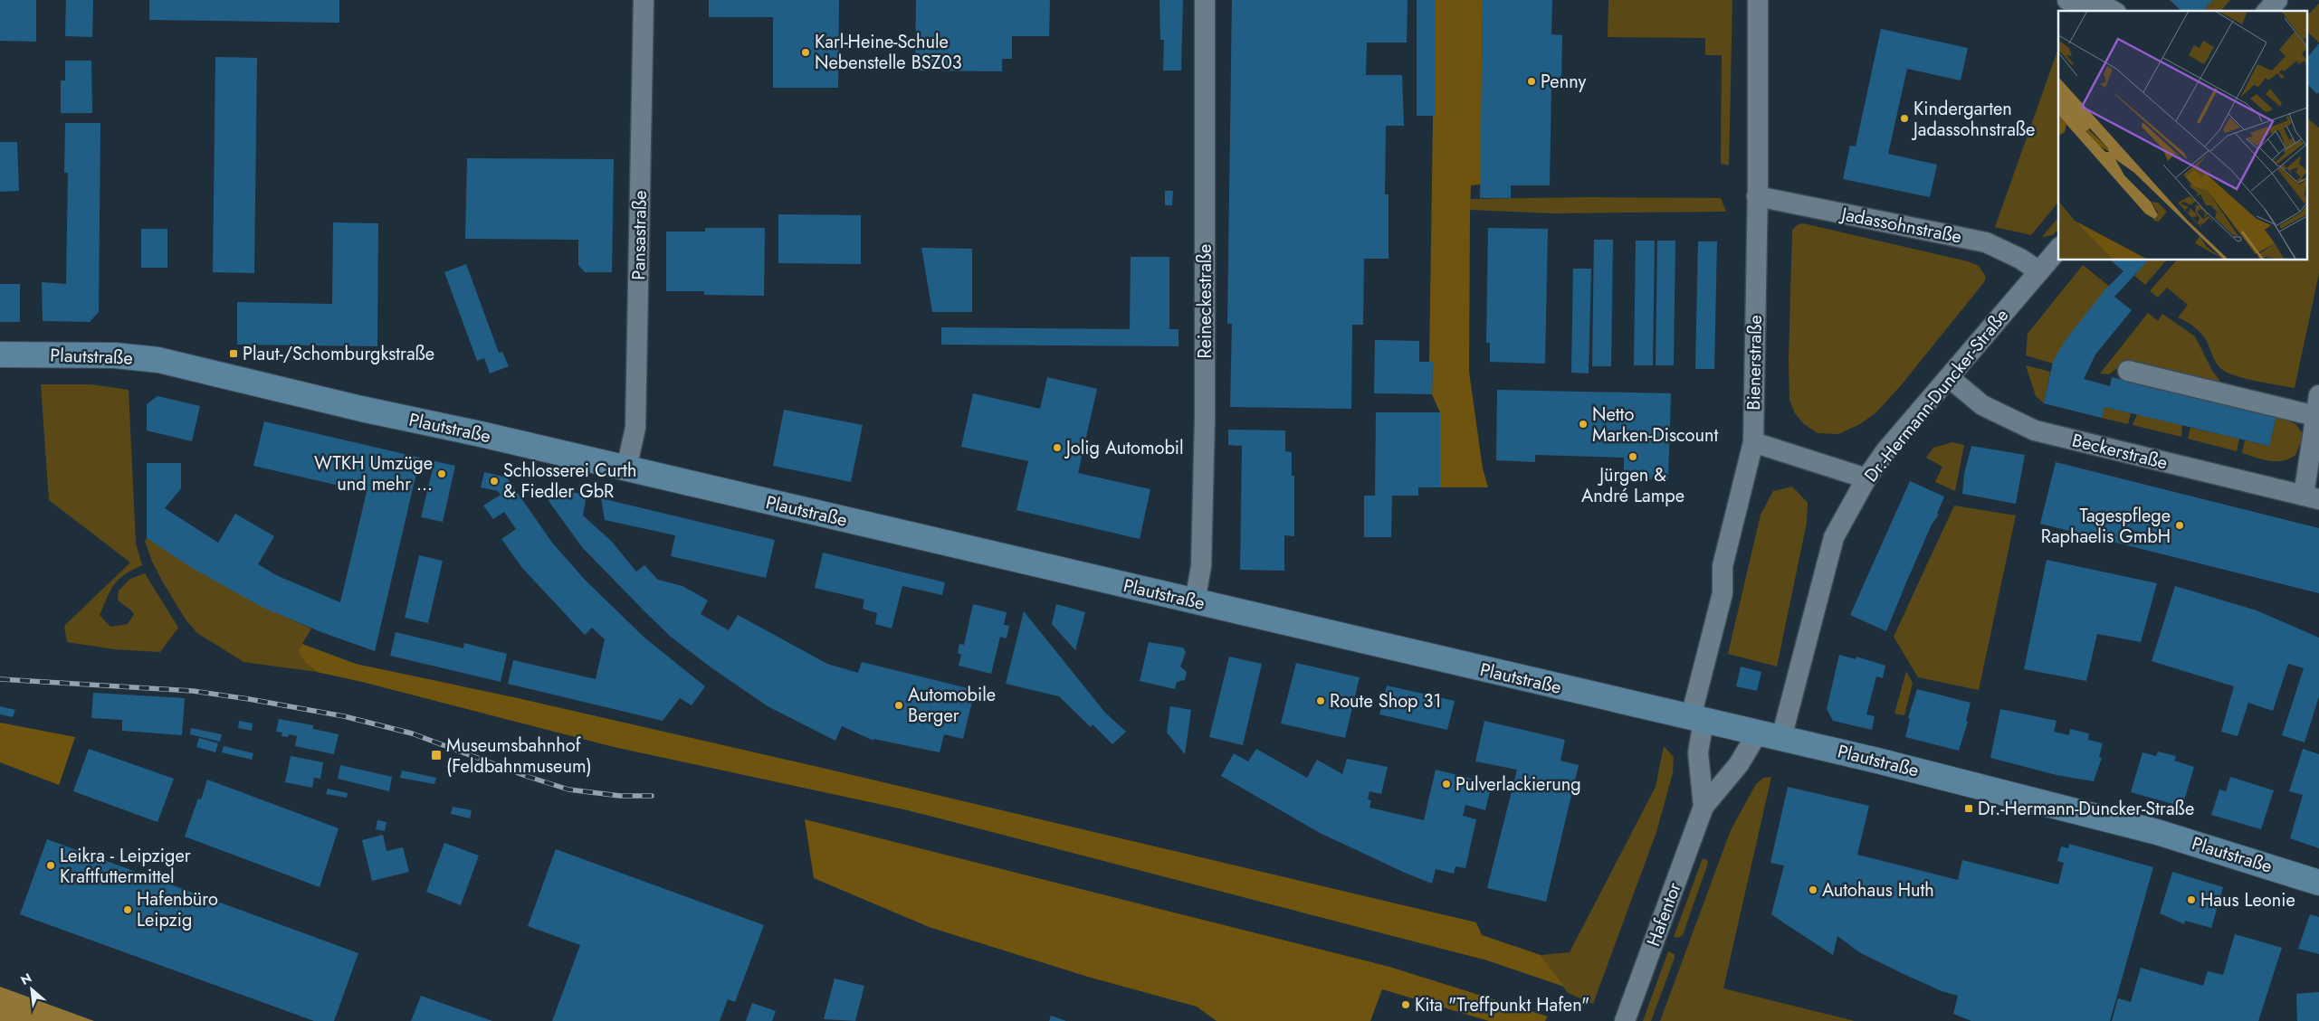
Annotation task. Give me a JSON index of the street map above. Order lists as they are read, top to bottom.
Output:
{
  "streets": {
    "main road": ["Plautstraße"],
    "street": [
      "Jadassohnstraße",
      "Pansastraße",
      "Reineckestraße",
      "Bienerstraße",
      "Dr.-Hermann-Duncker-Straße",
      "Beckerstraße",
      "Hafentor"
    ]
  },
  "crossings": [
    ["Jadassohnstraße", "Bienerstraße"],
    ["Jadassohnstraße", "Dr.-Hermann-Duncker-Straße"],
    ["Pansastraße", "Plautstraße"],
    ["Reineckestraße", "Plautstraße"],
    ["Plautstraße", "Bienerstraße"],
    ["Plautstraße", "Dr.-Hermann-Duncker-Straße"],
    ["Plautstraße", "Hafentor"],
    ["Bienerstraße", "Hafentor"],
    ["Dr.-Hermann-Duncker-Straße", "Beckerstraße"],
    ["Dr.-Hermann-Duncker-Straße", "Hafentor"]
  ],
  "places": {
    "other": [
      "Karl-Heine-Schule Nebenstelle BSZ03",
      "Penny",
      "Kindergarten Jadassohnstraße",
      "Netto Marken-Discount",
      "Jolig Automobil",
      "Jürgen & André Lampe",
      "WTKH Umzüge und mehr ...",
      "Schlosserei Curth & Fiedler GbR",
      "Tagespflege Raphaelis GmbH",
      "Route Shop 31",
      "Automobile Berger",
      "Pulverlackierung",
      "Leikra - Leipziger Kraftfuttermittel",
      "Autohaus Huth",
      "Haus Leonie",
      "Hafenbüro Leipzig",
      "Kita \"Treffpunkt Hafen\""
    ],
    "transit": ["Plaut-/Schomburgkstraße", "Museumsbahnhof (Feldbahnmuseum)", "Dr.-Hermann-Duncker-Straße"]
  },
  "north": "top left"
}
